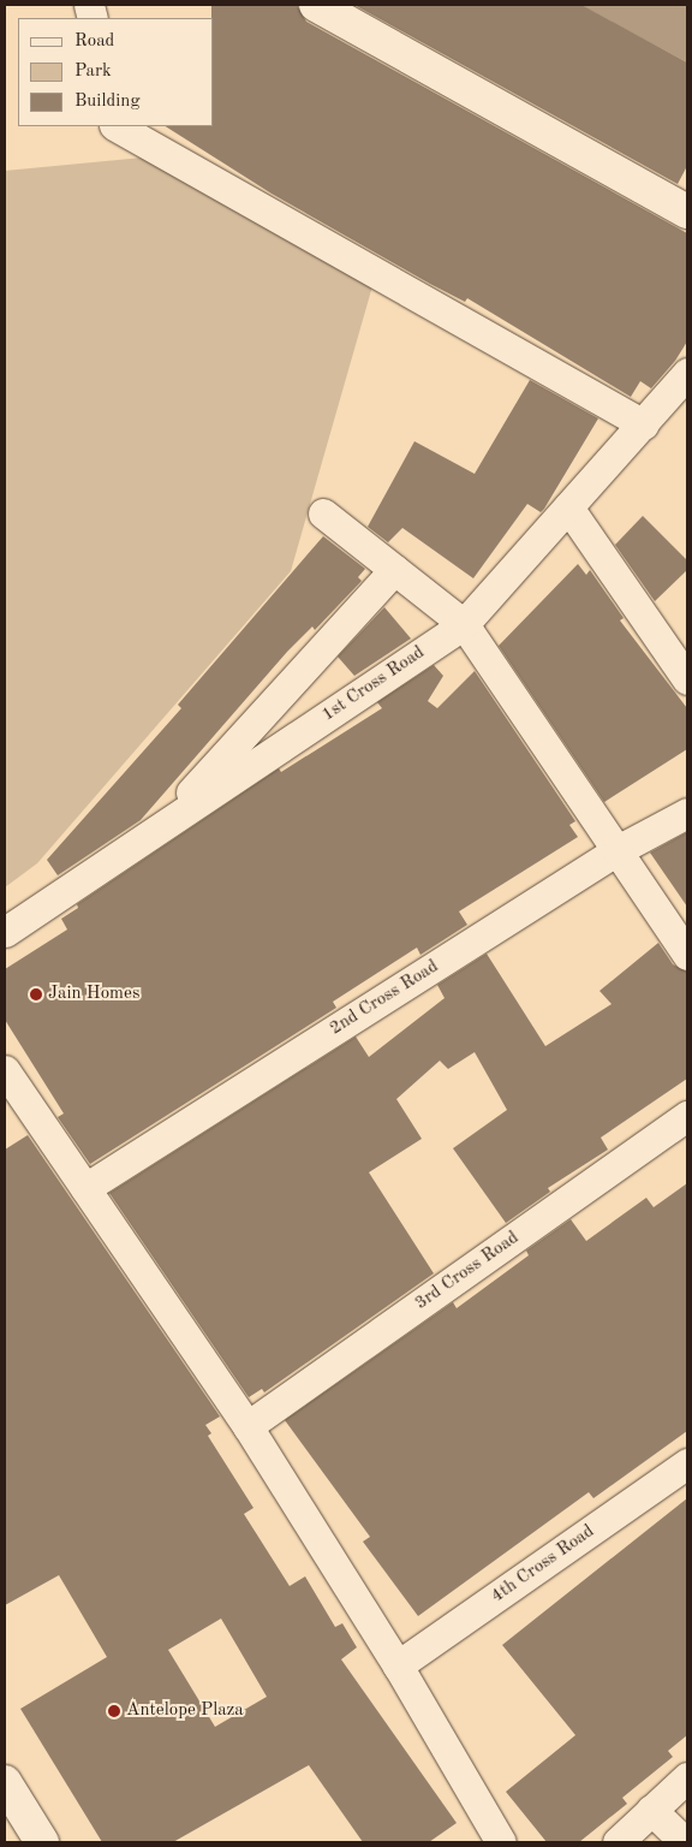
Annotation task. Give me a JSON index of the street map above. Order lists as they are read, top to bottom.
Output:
{
  "streets": {
    "street": [
      "1st Cross Road",
      "2nd Cross Road",
      "3rd Cross Road",
      "4th Cross Road"
    ]
  },
  "places": ["Jain Homes", "Antelope Plaza"],
  "legend": ["Road", "Park", "Building"]
}
